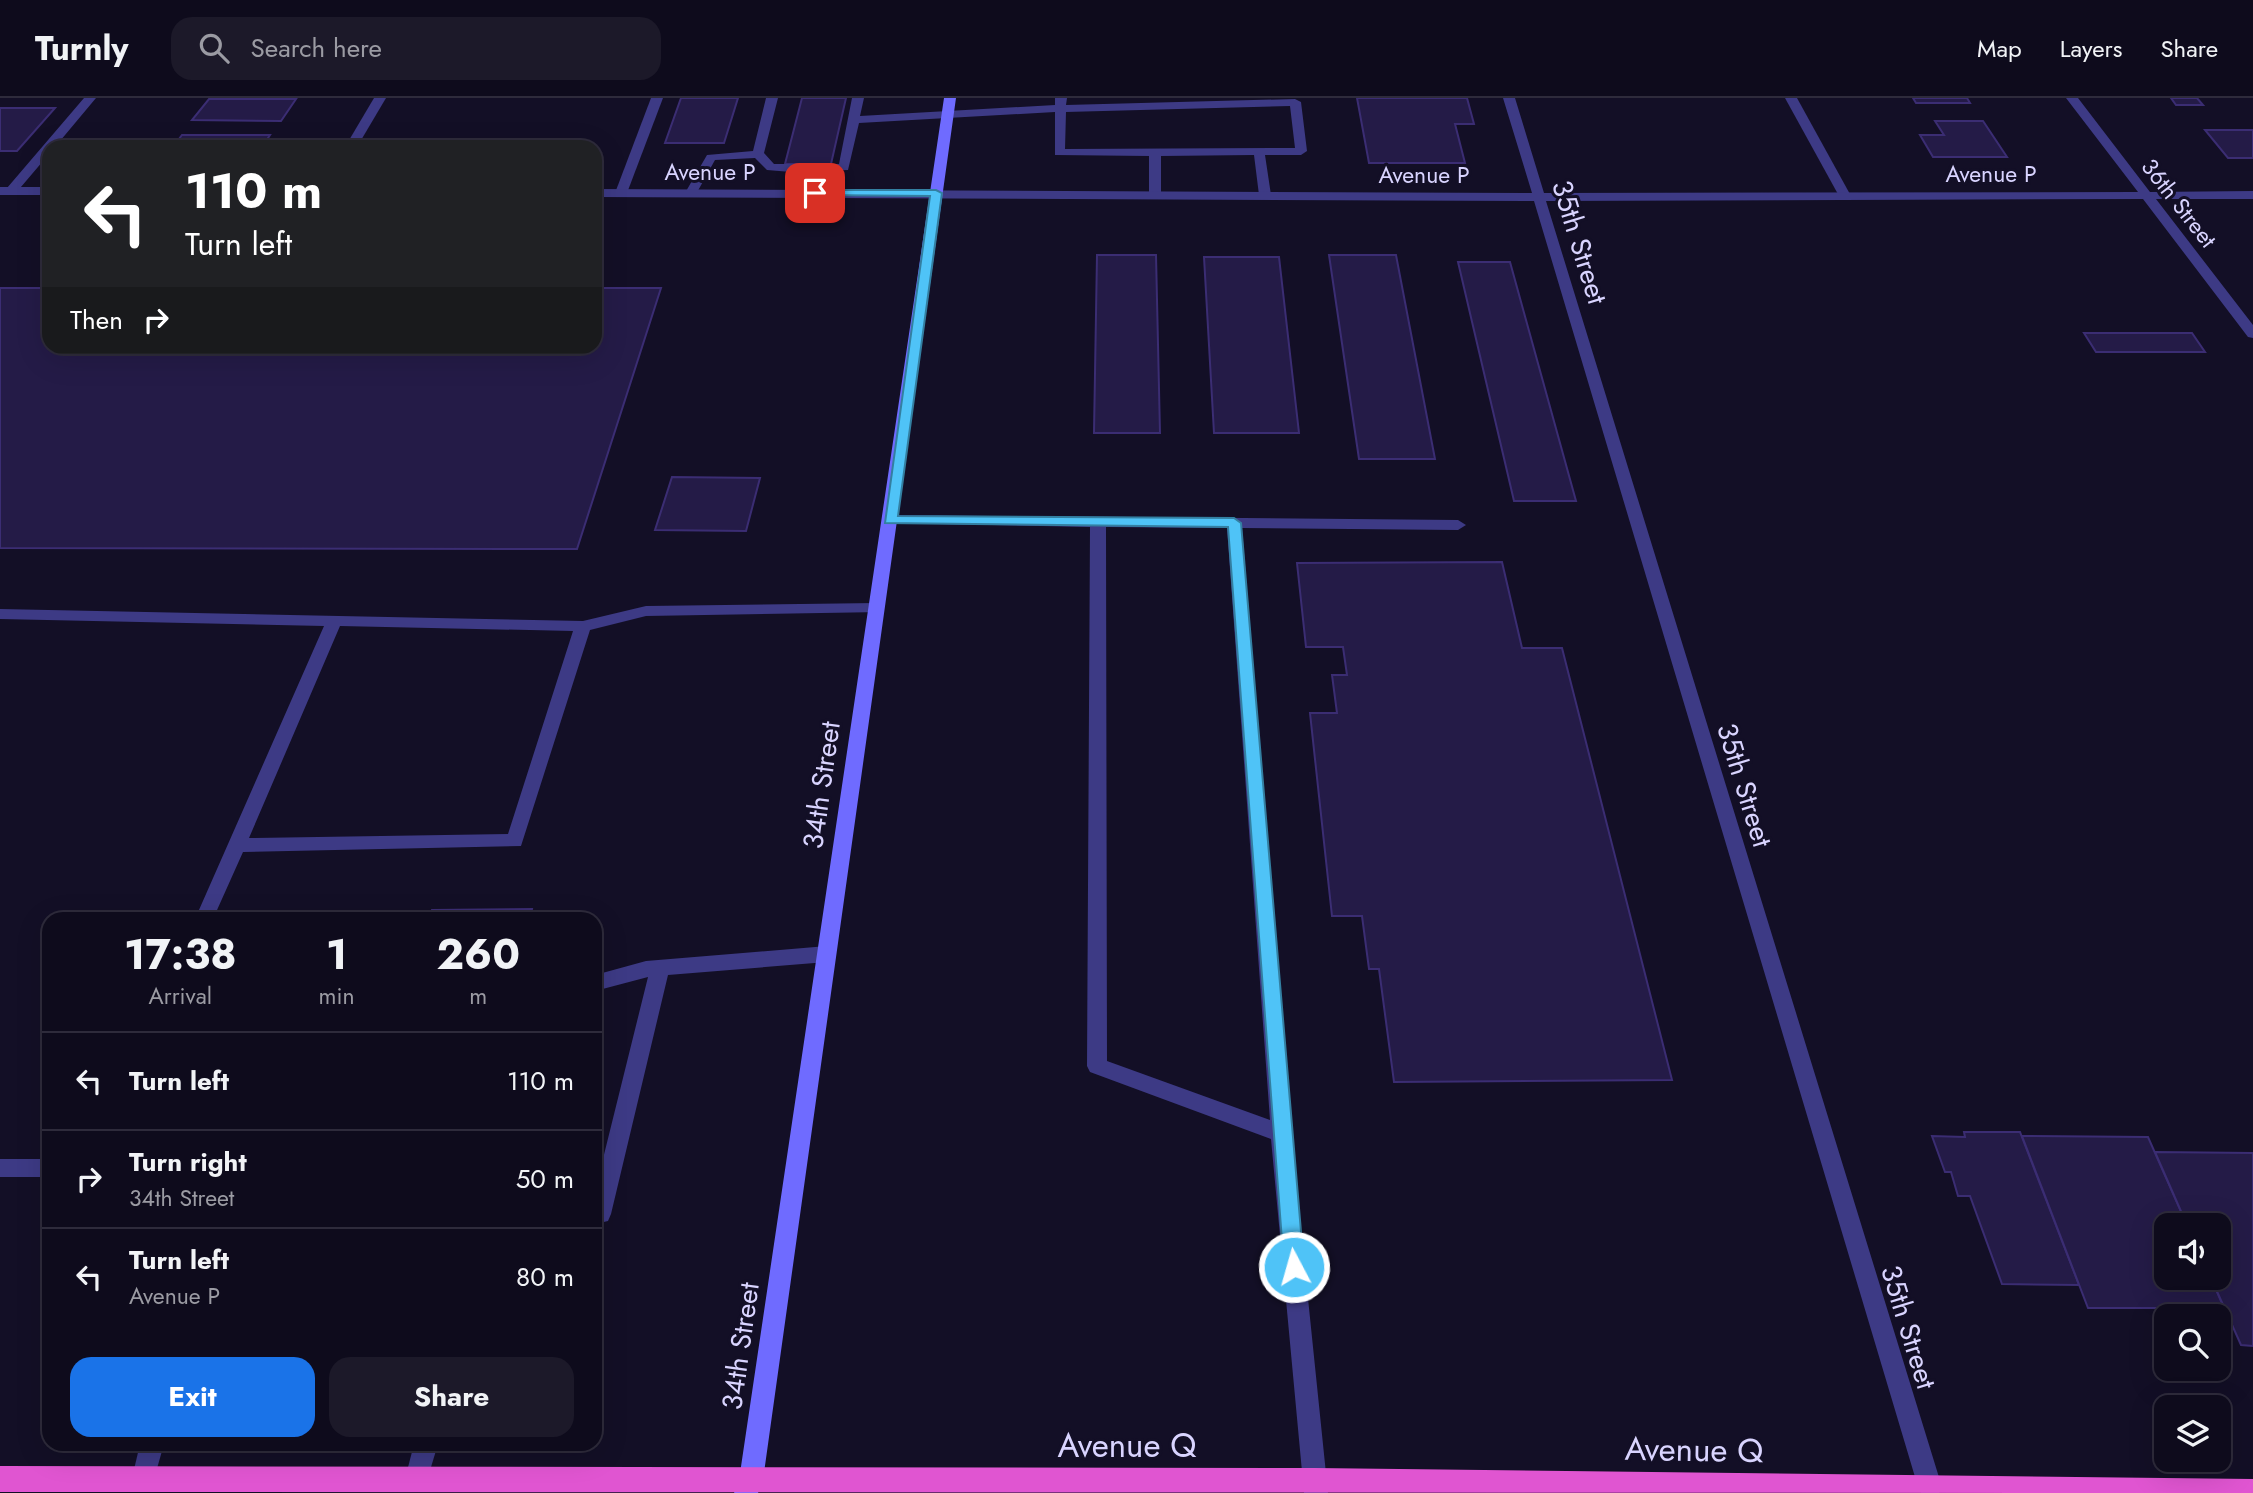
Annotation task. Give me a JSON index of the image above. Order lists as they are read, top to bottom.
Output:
{
  "streets": {
    "highway": ["Avenue Q"],
    "main road": ["34th Street"],
    "street": ["Avenue P", "36th Street", "35th Street"]
  },
  "crossings": [
    ["Avenue P", "36th Street"],
    ["Avenue P", "35th Street"],
    ["Avenue P", "34th Street"],
    ["35th Street", "Avenue Q"],
    ["34th Street", "Avenue Q"]
  ],
  "page": {
    "header": "Turnly",
    "search": "Search here",
    "nav": ["Map", "Layers", "Share"],
    "turn": ["110 m", "Turn left"],
    "then": "Then",
    "eta": [
      "17:38",
      "Arrival",
      "1",
      "min",
      "260",
      "m"
    ],
    "list": [
      {
        "name": "Turn left",
        "value": "110 m"
      },
      {
        "name": "Turn right",
        "note": "34th Street",
        "value": "50 m"
      },
      {
        "name": "Turn left",
        "note": "Avenue P",
        "value": "80 m"
      }
    ],
    "buttons": ["Exit", "Share"]
  }
}
